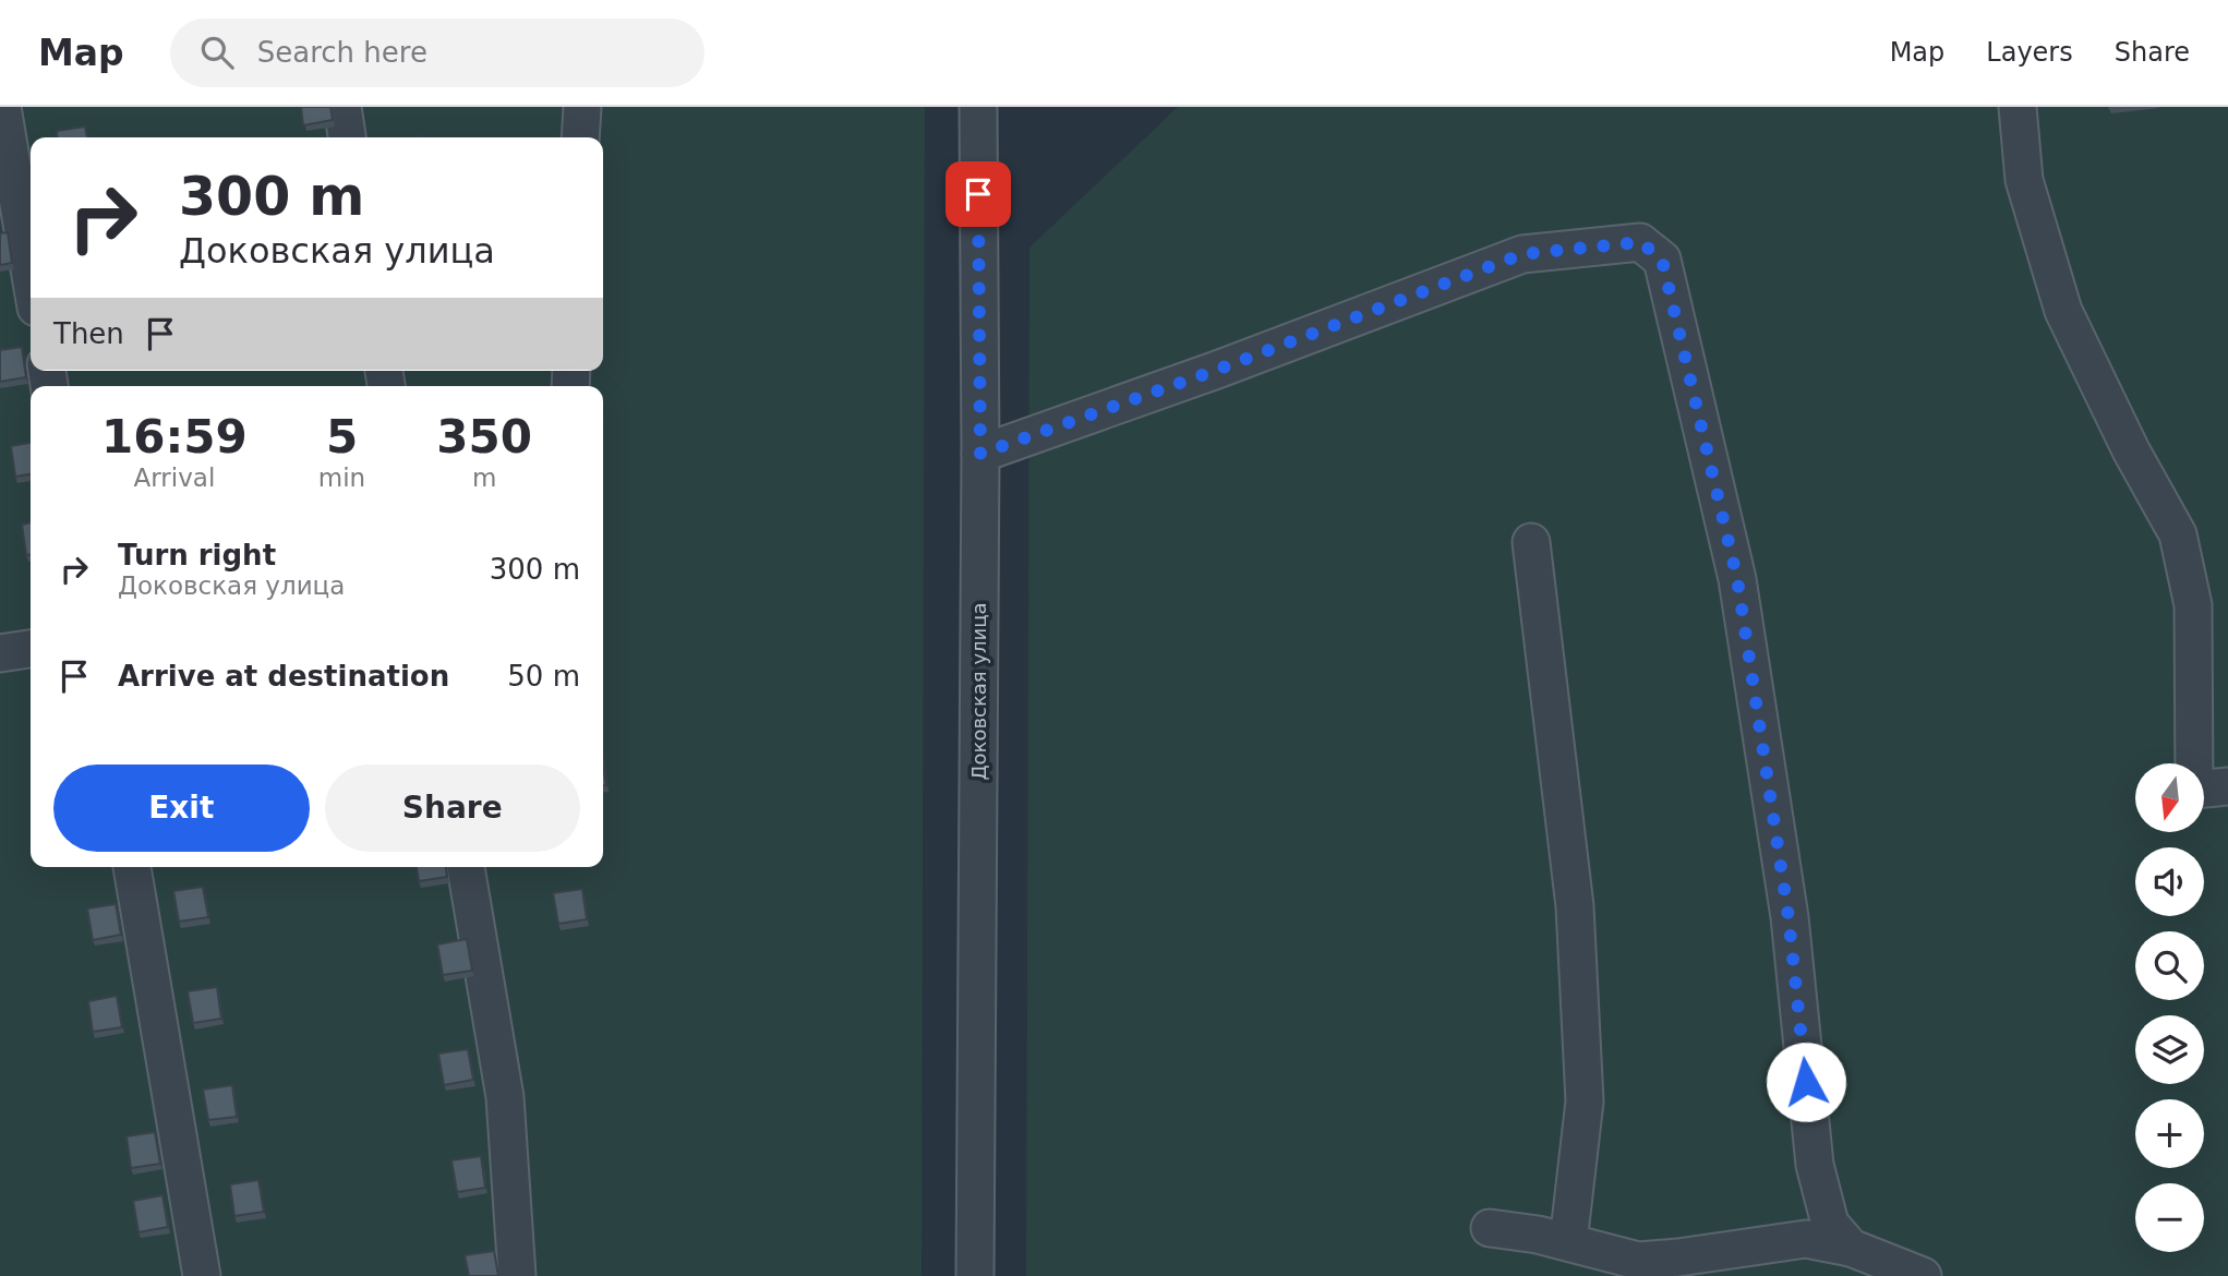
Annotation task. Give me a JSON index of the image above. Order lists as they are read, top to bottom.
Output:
{
  "streets": {
    "street": ["Доковская улица"]
  },
  "north": "bottom",
  "page": {
    "header": "Map",
    "search": "Search here",
    "nav": ["Map", "Layers", "Share"],
    "turn": ["300 m", "Доковская улица"],
    "then": "Then",
    "eta": [
      "16:59",
      "Arrival",
      "5",
      "min",
      "350",
      "m"
    ],
    "list": [
      {
        "name": "Turn right",
        "note": "Доковская улица",
        "value": "300 m"
      },
      {
        "name": "Arrive at destination",
        "value": "50 m"
      }
    ],
    "buttons": ["Exit", "Share"],
    "map_buttons": ["+", "−"]
  }
}
